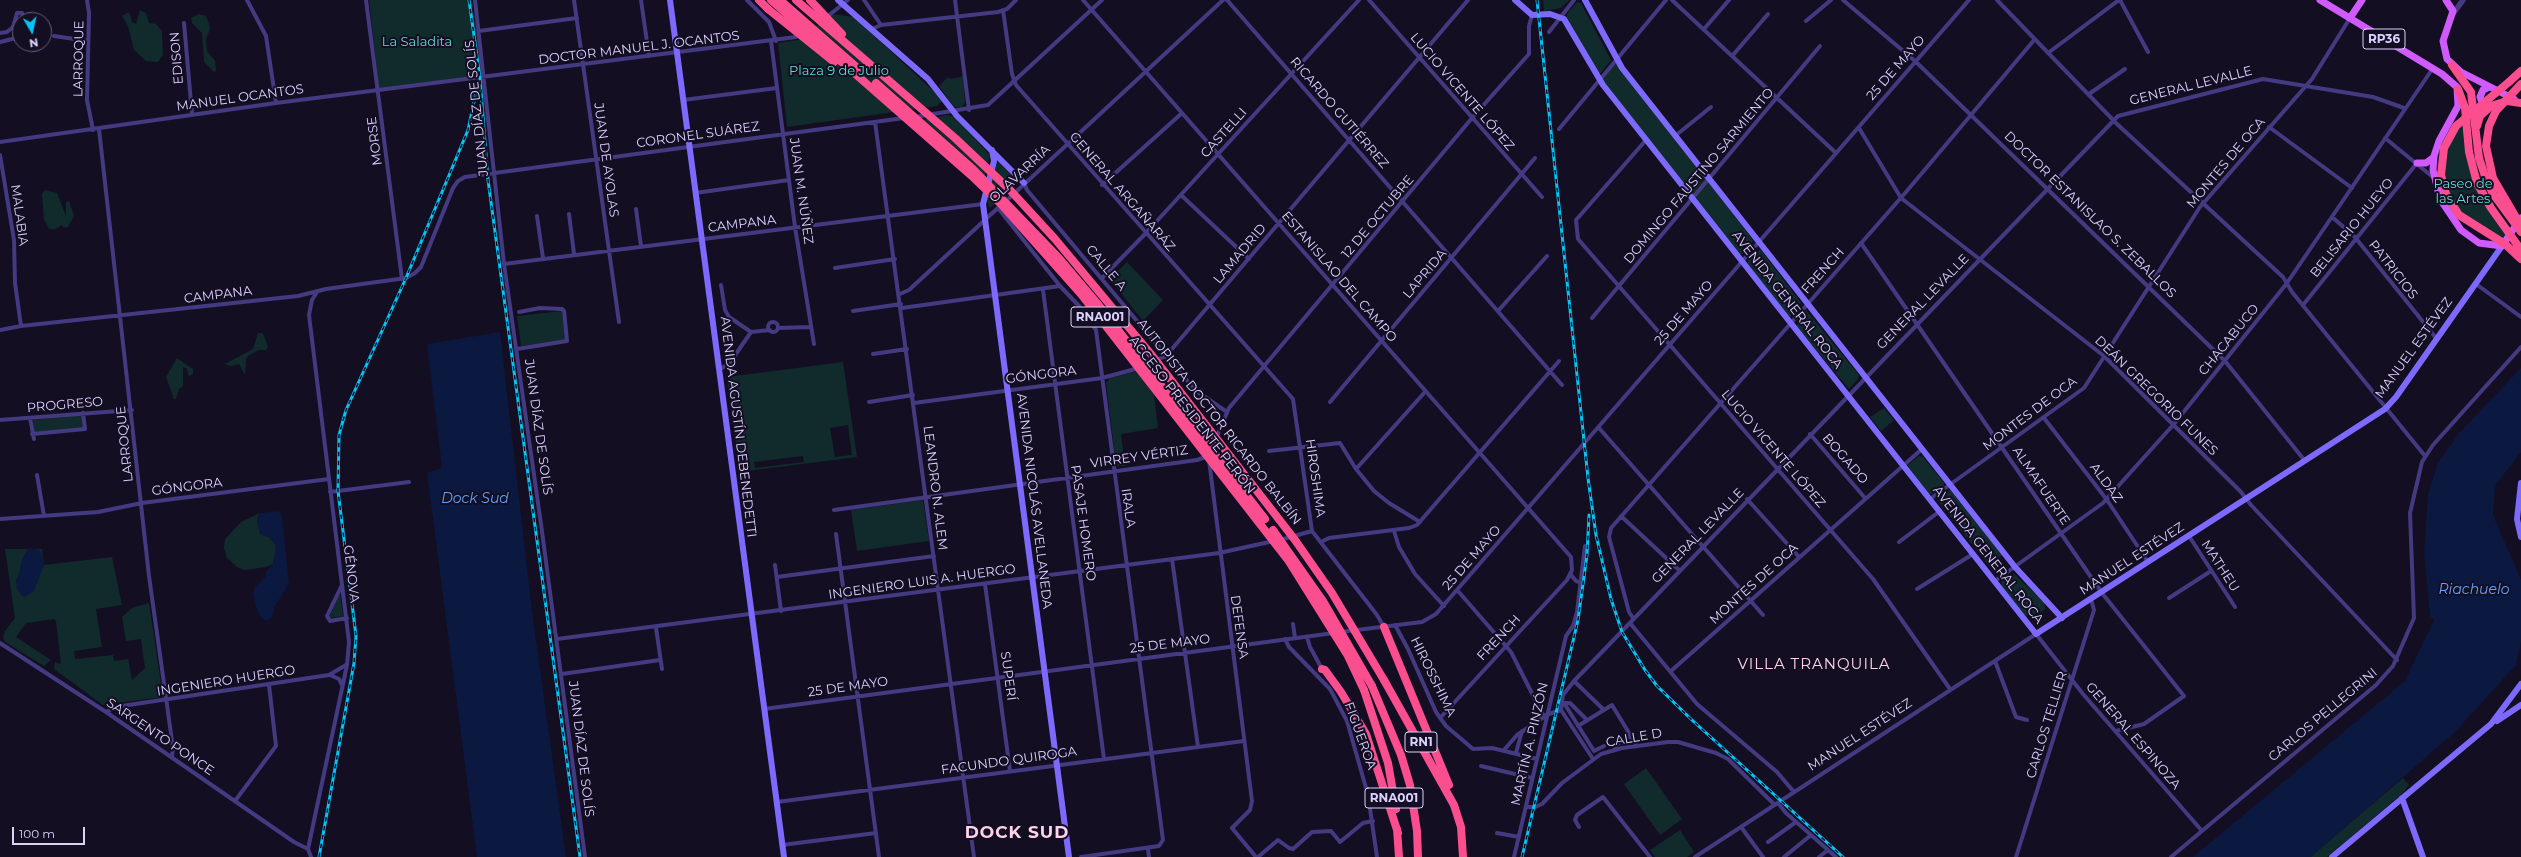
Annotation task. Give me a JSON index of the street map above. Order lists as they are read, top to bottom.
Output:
{
  "streets": {
    "highway": [
      "RNA001",
      "ACCESO PRESIDENTE PERÓN",
      "AUTOPISTA DOCTOR RICARDO BALBÍN",
      "RN1"
    ],
    "main road": [
      "RP36",
      "AVENIDA GENERAL ROCA",
      "MANUEL ESTÉVEZ",
      "AVENIDA AGUSTÍN DEBENEDETTI",
      "AVENIDA NICOLÁS AVELLANEDA"
    ],
    "street": [
      "DOCTOR MANUEL J. OCANTOS",
      "EDISON",
      "LARROQUE",
      "25 DE MAYO",
      "GENERAL LEVALLE",
      "LUCIO VICENTE LÓPEZ",
      "MANUEL OCANTOS",
      "JUAN DÍAZ DE SOLÍS",
      "RICARDO GUTIÉRREZ",
      "CASTELLI",
      "CORONEL SUÁREZ",
      "MORSE",
      "JUAN DE AYOLAS",
      "MONTES DE OCA",
      "OLAVARRÍA",
      "DOMINGO FAUSTINO SARMIENTO",
      "JUAN M. NÚÑEZ",
      "GENERAL ARGAÑARÁZ",
      "MALABIA",
      "DOCTOR ESTANISLAO S. ZEBALLOS",
      "12 DE OCTUBRE",
      "CAMPANA",
      "BELISARIO HUEYO",
      "LAMADRID",
      "CALLE A",
      "PATRICIOS",
      "FRENCH",
      "LAPRIDA",
      "ESTANISLAO DEL CAMPO",
      "CHACABUCO",
      "GÓNGORA",
      "DEÁN GREGORIO FUNES",
      "PROGRESO",
      "VIRREY VÉRTIZ",
      "BOGADO",
      "HIROSHIMA",
      "ALDAZ",
      "ALMAFUERTE",
      "LEANDRO N. ALEM",
      "IRALA",
      "PASAJE HOMERO",
      "MATHEU",
      "GÉNOVA",
      "INGENIERO LUIS A. HUERGO",
      "DEFENSA",
      "SUPERÍ",
      "HIROSSHIMA",
      "INGENIERO HUERGO",
      "CARLOS PELLEGRINI",
      "CARLOS TELLIER",
      "FIGUEROA",
      "GENERAL ESPINOZA",
      "SARGENTO PONCE",
      "CALLE D",
      "MARTÍN A. PINZÓN",
      "FACUNDO QUIROGA"
    ]
  },
  "crossings": [
    ["RP36", "MONTES DE OCA"],
    ["RP36", "CHACABUCO"],
    ["DOCTOR MANUEL J. OCANTOS", "MANUEL OCANTOS"],
    ["DOCTOR MANUEL J. OCANTOS", "JUAN DÍAZ DE SOLÍS"],
    ["DOCTOR MANUEL J. OCANTOS", "JUAN DE AYOLAS"],
    ["DOCTOR MANUEL J. OCANTOS", "JUAN M. NÚÑEZ"],
    ["DOCTOR MANUEL J. OCANTOS", "AVENIDA AGUSTÍN DEBENEDETTI"],
    ["EDISON", "MANUEL OCANTOS"],
    ["LARROQUE", "MANUEL OCANTOS"],
    ["LARROQUE", "CAMPANA"],
    ["LARROQUE", "GÓNGORA"],
    ["LARROQUE", "PROGRESO"],
    ["LARROQUE", "INGENIERO HUERGO"],
    ["LARROQUE", "SARGENTO PONCE"],
    ["25 DE MAYO", "LUCIO VICENTE LÓPEZ"],
    ["25 DE MAYO", "DOCTOR ESTANISLAO S. ZEBALLOS"],
    ["25 DE MAYO", "ESTANISLAO DEL CAMPO"],
    ["25 DE MAYO", "AVENIDA GENERAL ROCA"],
    ["25 DE MAYO", "DEÁN GREGORIO FUNES"],
    ["25 DE MAYO", "AVENIDA AGUSTÍN DEBENEDETTI"],
    ["25 DE MAYO", "HIROSHIMA"],
    ["25 DE MAYO", "LEANDRO N. ALEM"],
    ["25 DE MAYO", "AVENIDA NICOLÁS AVELLANEDA"],
    ["25 DE MAYO", "IRALA"],
    ["25 DE MAYO", "PASAJE HOMERO"],
    ["25 DE MAYO", "DEFENSA"],
    ["25 DE MAYO", "SUPERÍ"],
    ["25 DE MAYO", "HIROSSHIMA"],
    ["25 DE MAYO", "FIGUEROA"],
    ["GENERAL LEVALLE", "LUCIO VICENTE LÓPEZ"],
    ["GENERAL LEVALLE", "MONTES DE OCA"],
    ["GENERAL LEVALLE", "DOCTOR ESTANISLAO S. ZEBALLOS"],
    ["GENERAL LEVALLE", "FRENCH"],
    ["GENERAL LEVALLE", "AVENIDA GENERAL ROCA"],
    ["GENERAL LEVALLE", "CHACABUCO"],
    ["GENERAL LEVALLE", "DEÁN GREGORIO FUNES"],
    ["GENERAL LEVALLE", "BOGADO"],
    ["GENERAL LEVALLE", "ALMAFUERTE"],
    ["LUCIO VICENTE LÓPEZ", "MONTES DE OCA"],
    ["LUCIO VICENTE LÓPEZ", "DOMINGO FAUSTINO SARMIENTO"],
    ["LUCIO VICENTE LÓPEZ", "12 DE OCTUBRE"],
    ["LUCIO VICENTE LÓPEZ", "LAMADRID"],
    ["LUCIO VICENTE LÓPEZ", "FRENCH"],
    ["LUCIO VICENTE LÓPEZ", "LAPRIDA"],
    ["LUCIO VICENTE LÓPEZ", "AVENIDA GENERAL ROCA"],
    ["LUCIO VICENTE LÓPEZ", "MANUEL ESTÉVEZ"],
    ["MANUEL OCANTOS", "JUAN DÍAZ DE SOLÍS"],
    ["MANUEL OCANTOS", "MORSE"],
    ["JUAN DÍAZ DE SOLÍS", "CORONEL SUÁREZ"],
    ["JUAN DÍAZ DE SOLÍS", "CAMPANA"],
    ["JUAN DÍAZ DE SOLÍS", "INGENIERO LUIS A. HUERGO"],
    ["RICARDO GUTIÉRREZ", "CASTELLI"],
    ["RICARDO GUTIÉRREZ", "12 DE OCTUBRE"],
    ["RICARDO GUTIÉRREZ", "LAMADRID"],
    ["RICARDO GUTIÉRREZ", "LAPRIDA"],
    ["CASTELLI", "GENERAL ARGAÑARÁZ"],
    ["CASTELLI", "CALLE A"],
    ["CASTELLI", "ESTANISLAO DEL CAMPO"],
    ["CORONEL SUÁREZ", "MORSE"],
    ["CORONEL SUÁREZ", "JUAN DE AYOLAS"],
    ["CORONEL SUÁREZ", "JUAN M. NÚÑEZ"],
    ["CORONEL SUÁREZ", "GENERAL ARGAÑARÁZ"],
    ["CORONEL SUÁREZ", "CAMPANA"],
    ["CORONEL SUÁREZ", "ESTANISLAO DEL CAMPO"],
    ["CORONEL SUÁREZ", "AVENIDA AGUSTÍN DEBENEDETTI"],
    ["CORONEL SUÁREZ", "LEANDRO N. ALEM"],
    ["CORONEL SUÁREZ", "GÉNOVA"],
    ["JUAN DE AYOLAS", "CAMPANA"],
    ["MONTES DE OCA", "DOCTOR ESTANISLAO S. ZEBALLOS"],
    ["MONTES DE OCA", "AVENIDA GENERAL ROCA"],
    ["MONTES DE OCA", "DEÁN GREGORIO FUNES"],
    ["MONTES DE OCA", "BOGADO"],
    ["MONTES DE OCA", "ALDAZ"],
    ["MONTES DE OCA", "ALMAFUERTE"],
    ["OLAVARRÍA", "GENERAL ARGAÑARÁZ"],
    ["OLAVARRÍA", "CALLE A"],
    ["OLAVARRÍA", "ESTANISLAO DEL CAMPO"],
    ["OLAVARRÍA", "LEANDRO N. ALEM"],
    ["OLAVARRÍA", "AVENIDA NICOLÁS AVELLANEDA"],
    ["OLAVARRÍA", "IRALA"],
    ["DOMINGO FAUSTINO SARMIENTO", "AVENIDA GENERAL ROCA"],
    ["JUAN M. NÚÑEZ", "CAMPANA"],
    ["GENERAL ARGAÑARÁZ", "12 DE OCTUBRE"],
    ["GENERAL ARGAÑARÁZ", "LAMADRID"],
    ["GENERAL ARGAÑARÁZ", "HIROSHIMA"],
    ["MALABIA", "CAMPANA"],
    ["DOCTOR ESTANISLAO S. ZEBALLOS", "FRENCH"],
    ["DOCTOR ESTANISLAO S. ZEBALLOS", "CHACABUCO"],
    ["DOCTOR ESTANISLAO S. ZEBALLOS", "MANUEL ESTÉVEZ"],
    ["12 DE OCTUBRE", "CALLE A"],
    ["12 DE OCTUBRE", "ESTANISLAO DEL CAMPO"],
    ["12 DE OCTUBRE", "VIRREY VÉRTIZ"],
    ["12 DE OCTUBRE", "HIROSHIMA"],
    ["12 DE OCTUBRE", "DEFENSA"],
    ["CAMPANA", "AVENIDA AGUSTÍN DEBENEDETTI"],
    ["CAMPANA", "LEANDRO N. ALEM"],
    ["CAMPANA", "AVENIDA NICOLÁS AVELLANEDA"],
    ["CAMPANA", "GÉNOVA"],
    ["BELISARIO HUEYO", "PATRICIOS"],
    ["LAMADRID", "CALLE A"],
    ["LAMADRID", "ESTANISLAO DEL CAMPO"],
    ["LAMADRID", "GÓNGORA"],
    ["CALLE A", "GÓNGORA"],
    ["PATRICIOS", "CHACABUCO"],
    ["PATRICIOS", "MANUEL ESTÉVEZ"],
    ["FRENCH", "ESTANISLAO DEL CAMPO"],
    ["FRENCH", "AVENIDA GENERAL ROCA"],
    ["FRENCH", "DEÁN GREGORIO FUNES"],
    ["FRENCH", "ALMAFUERTE"],
    ["FRENCH", "HIROSSHIMA"],
    ["LAPRIDA", "ESTANISLAO DEL CAMPO"],
    ["AVENIDA GENERAL ROCA", "CHACABUCO"],
    ["AVENIDA GENERAL ROCA", "MANUEL ESTÉVEZ"],
    ["AVENIDA GENERAL ROCA", "GENERAL ESPINOZA"],
    ["CHACABUCO", "DEÁN GREGORIO FUNES"],
    ["CHACABUCO", "ALDAZ"],
    ["CHACABUCO", "ALMAFUERTE"],
    ["MANUEL ESTÉVEZ", "DEÁN GREGORIO FUNES"],
    ["MANUEL ESTÉVEZ", "ALDAZ"],
    ["MANUEL ESTÉVEZ", "ALMAFUERTE"],
    ["MANUEL ESTÉVEZ", "MATHEU"],
    ["MANUEL ESTÉVEZ", "CARLOS TELLIER"],
    ["MANUEL ESTÉVEZ", "GENERAL ESPINOZA"],
    ["MANUEL ESTÉVEZ", "CALLE D"],
    ["GÓNGORA", "LEANDRO N. ALEM"],
    ["GÓNGORA", "AVENIDA NICOLÁS AVELLANEDA"],
    ["GÓNGORA", "IRALA"],
    ["GÓNGORA", "PASAJE HOMERO"],
    ["GÓNGORA", "GÉNOVA"],
    ["DEÁN GREGORIO FUNES", "CARLOS PELLEGRINI"],
    ["ACCESO PRESIDENTE PERÓN", "AUTOPISTA DOCTOR RICARDO BALBÍN"],
    ["AVENIDA AGUSTÍN DEBENEDETTI", "INGENIERO LUIS A. HUERGO"],
    ["AVENIDA AGUSTÍN DEBENEDETTI", "FACUNDO QUIROGA"],
    ["VIRREY VÉRTIZ", "LEANDRO N. ALEM"],
    ["VIRREY VÉRTIZ", "AVENIDA NICOLÁS AVELLANEDA"],
    ["VIRREY VÉRTIZ", "IRALA"],
    ["VIRREY VÉRTIZ", "PASAJE HOMERO"],
    ["VIRREY VÉRTIZ", "DEFENSA"],
    ["HIROSHIMA", "INGENIERO LUIS A. HUERGO"],
    ["ALMAFUERTE", "GENERAL ESPINOZA"],
    ["LEANDRO N. ALEM", "INGENIERO LUIS A. HUERGO"],
    ["LEANDRO N. ALEM", "FACUNDO QUIROGA"],
    ["AVENIDA NICOLÁS AVELLANEDA", "INGENIERO LUIS A. HUERGO"],
    ["AVENIDA NICOLÁS AVELLANEDA", "FACUNDO QUIROGA"],
    ["IRALA", "INGENIERO LUIS A. HUERGO"],
    ["IRALA", "FACUNDO QUIROGA"],
    ["PASAJE HOMERO", "INGENIERO LUIS A. HUERGO"],
    ["PASAJE HOMERO", "FACUNDO QUIROGA"],
    ["GÉNOVA", "INGENIERO HUERGO"],
    ["GÉNOVA", "SARGENTO PONCE"],
    ["INGENIERO LUIS A. HUERGO", "DEFENSA"],
    ["INGENIERO LUIS A. HUERGO", "SUPERÍ"],
    ["DEFENSA", "FACUNDO QUIROGA"],
    ["SUPERÍ", "FACUNDO QUIROGA"],
    ["INGENIERO HUERGO", "SARGENTO PONCE"],
    ["CARLOS PELLEGRINI", "GENERAL ESPINOZA"],
    ["CARLOS TELLIER", "GENERAL ESPINOZA"],
    ["CALLE D", "MARTÍN A. PINZÓN"]
  ],
  "districts": ["VILLA TRANQUILA", "DOCK SUD"],
  "water": ["Dock Sud", "Riachuelo"],
  "parks": ["La Saladita", "Plaza 9 de Julio", "Paseo de las Artes"],
  "scale_bar": "100 m",
  "north": "bottom"
}
